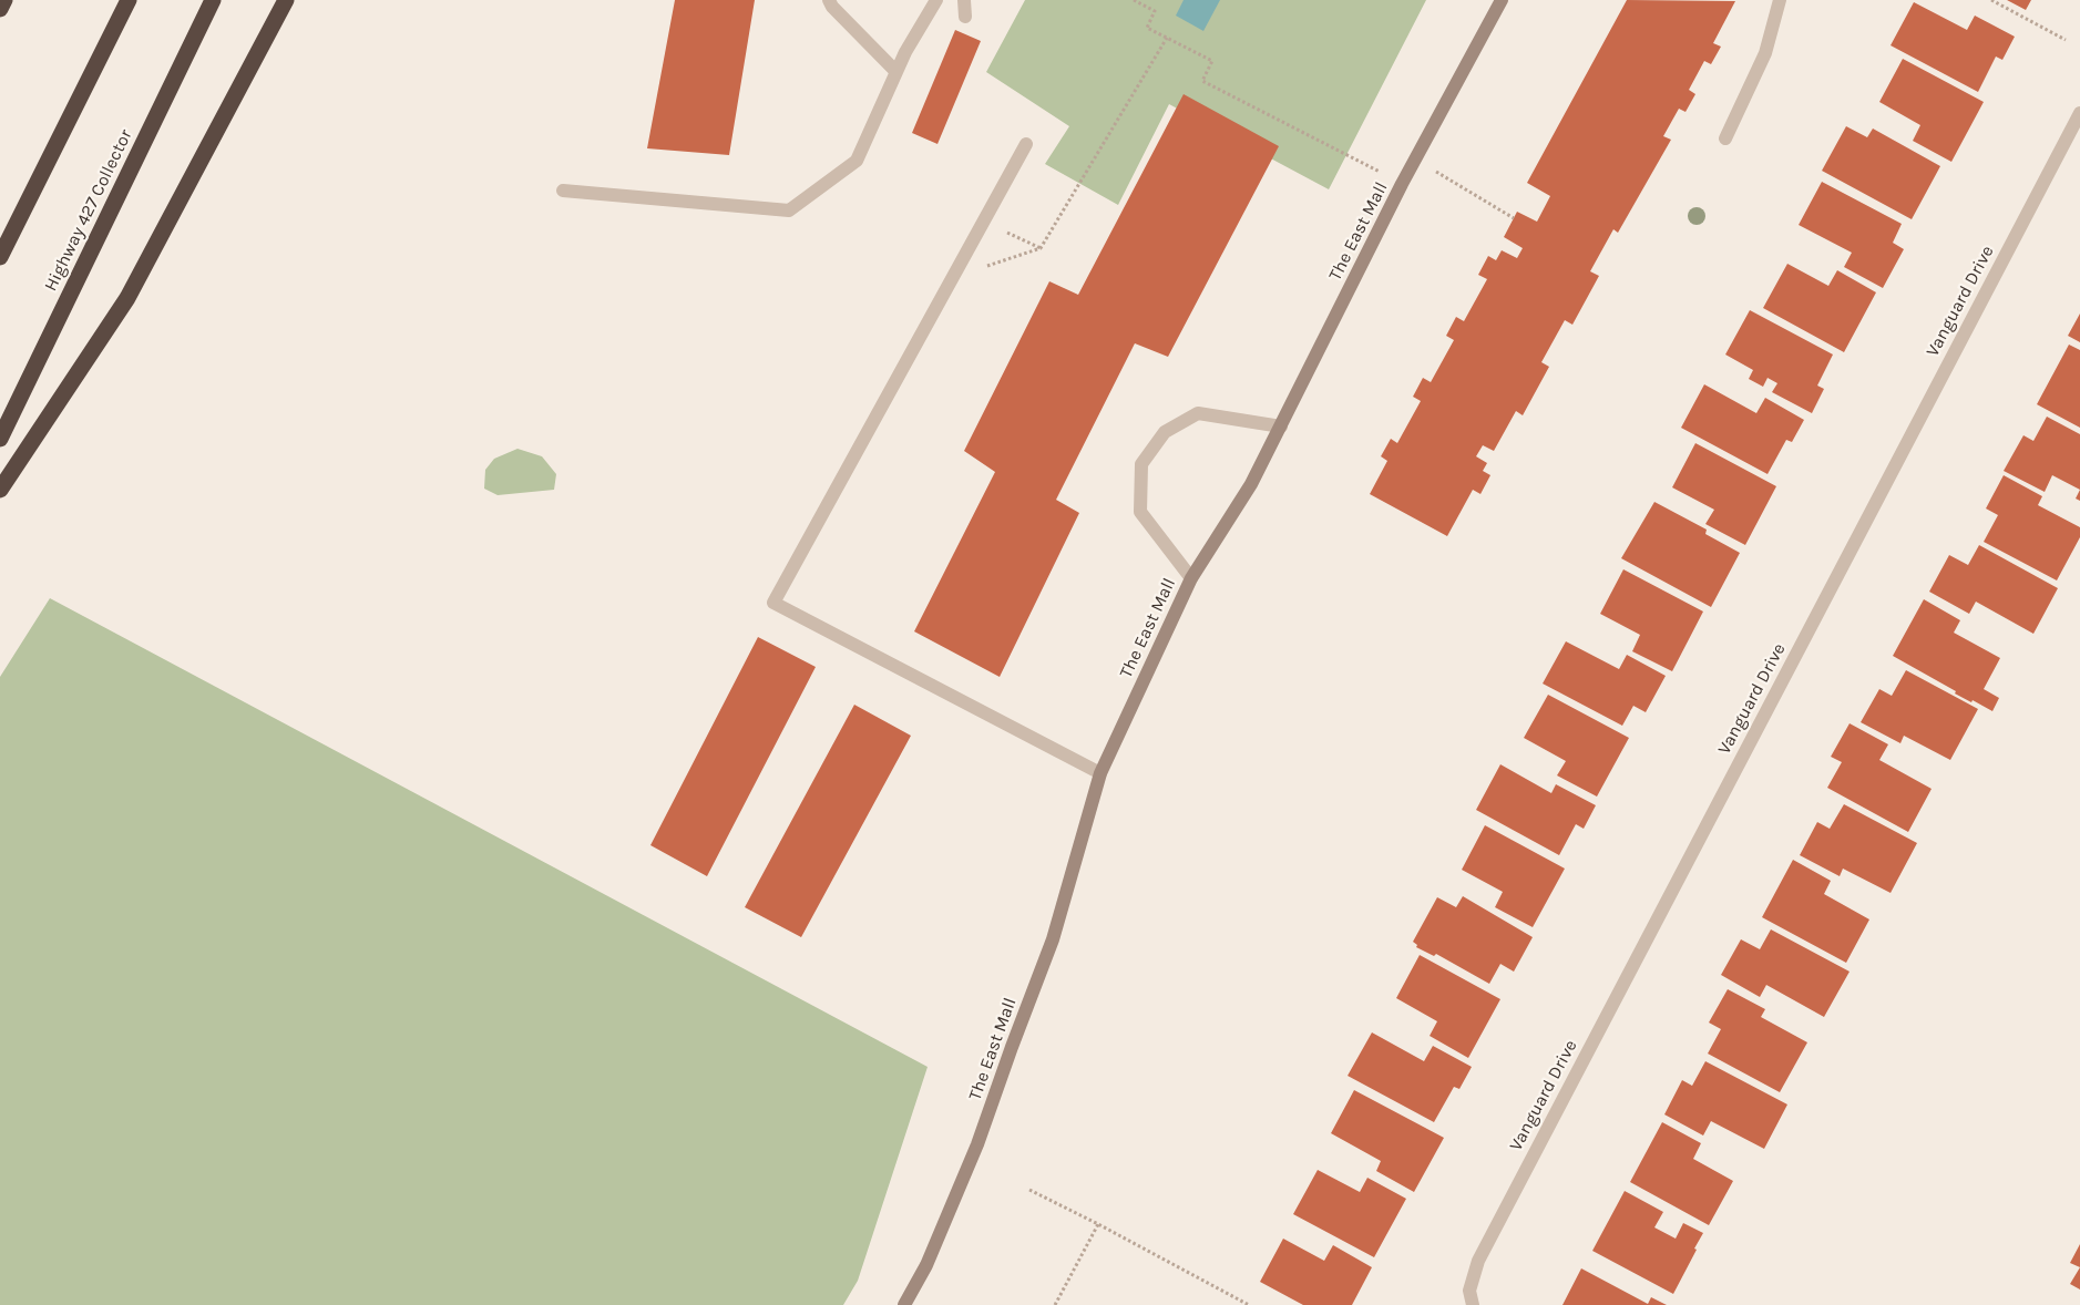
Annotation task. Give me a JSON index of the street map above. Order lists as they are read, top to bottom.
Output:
{
  "streets": {
    "highway": ["Highway 427 Collector"],
    "main road": ["The East Mall"],
    "street": ["Vanguard Drive"]
  }
}
